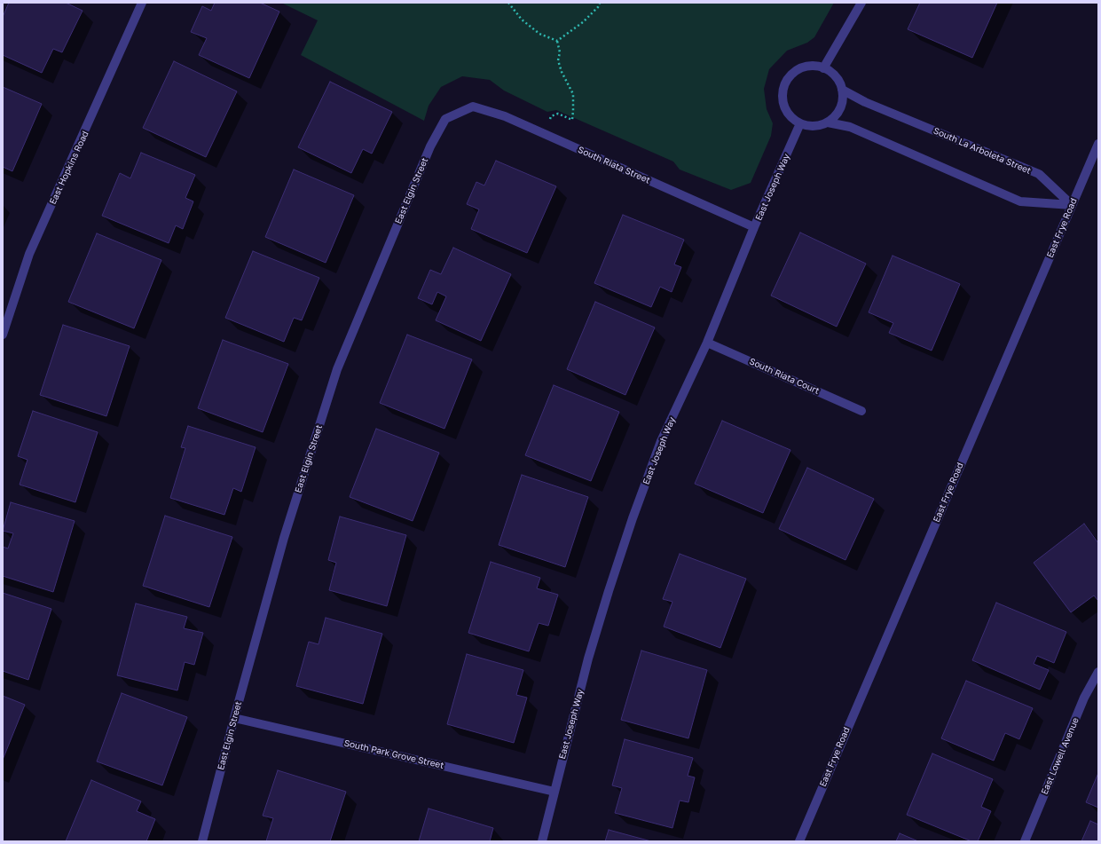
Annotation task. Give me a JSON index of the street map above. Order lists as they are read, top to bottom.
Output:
{
  "streets": {
    "street": [
      "South La Arboleta Street",
      "South Riata Street",
      "East Hopkins Road",
      "East Joseph Way",
      "East Elgin Street",
      "East Frye Road",
      "South Riata Court",
      "South Park Grove Street",
      "East Lowell Avenue"
    ]
  },
  "crossings": [
    ["South La Arboleta Street", "East Joseph Way"],
    ["South La Arboleta Street", "East Frye Road"],
    ["South Riata Street", "East Joseph Way"],
    ["South Riata Street", "East Elgin Street"],
    ["East Joseph Way", "South Riata Court"],
    ["East Joseph Way", "South Park Grove Street"],
    ["East Elgin Street", "South Park Grove Street"]
  ]
}
